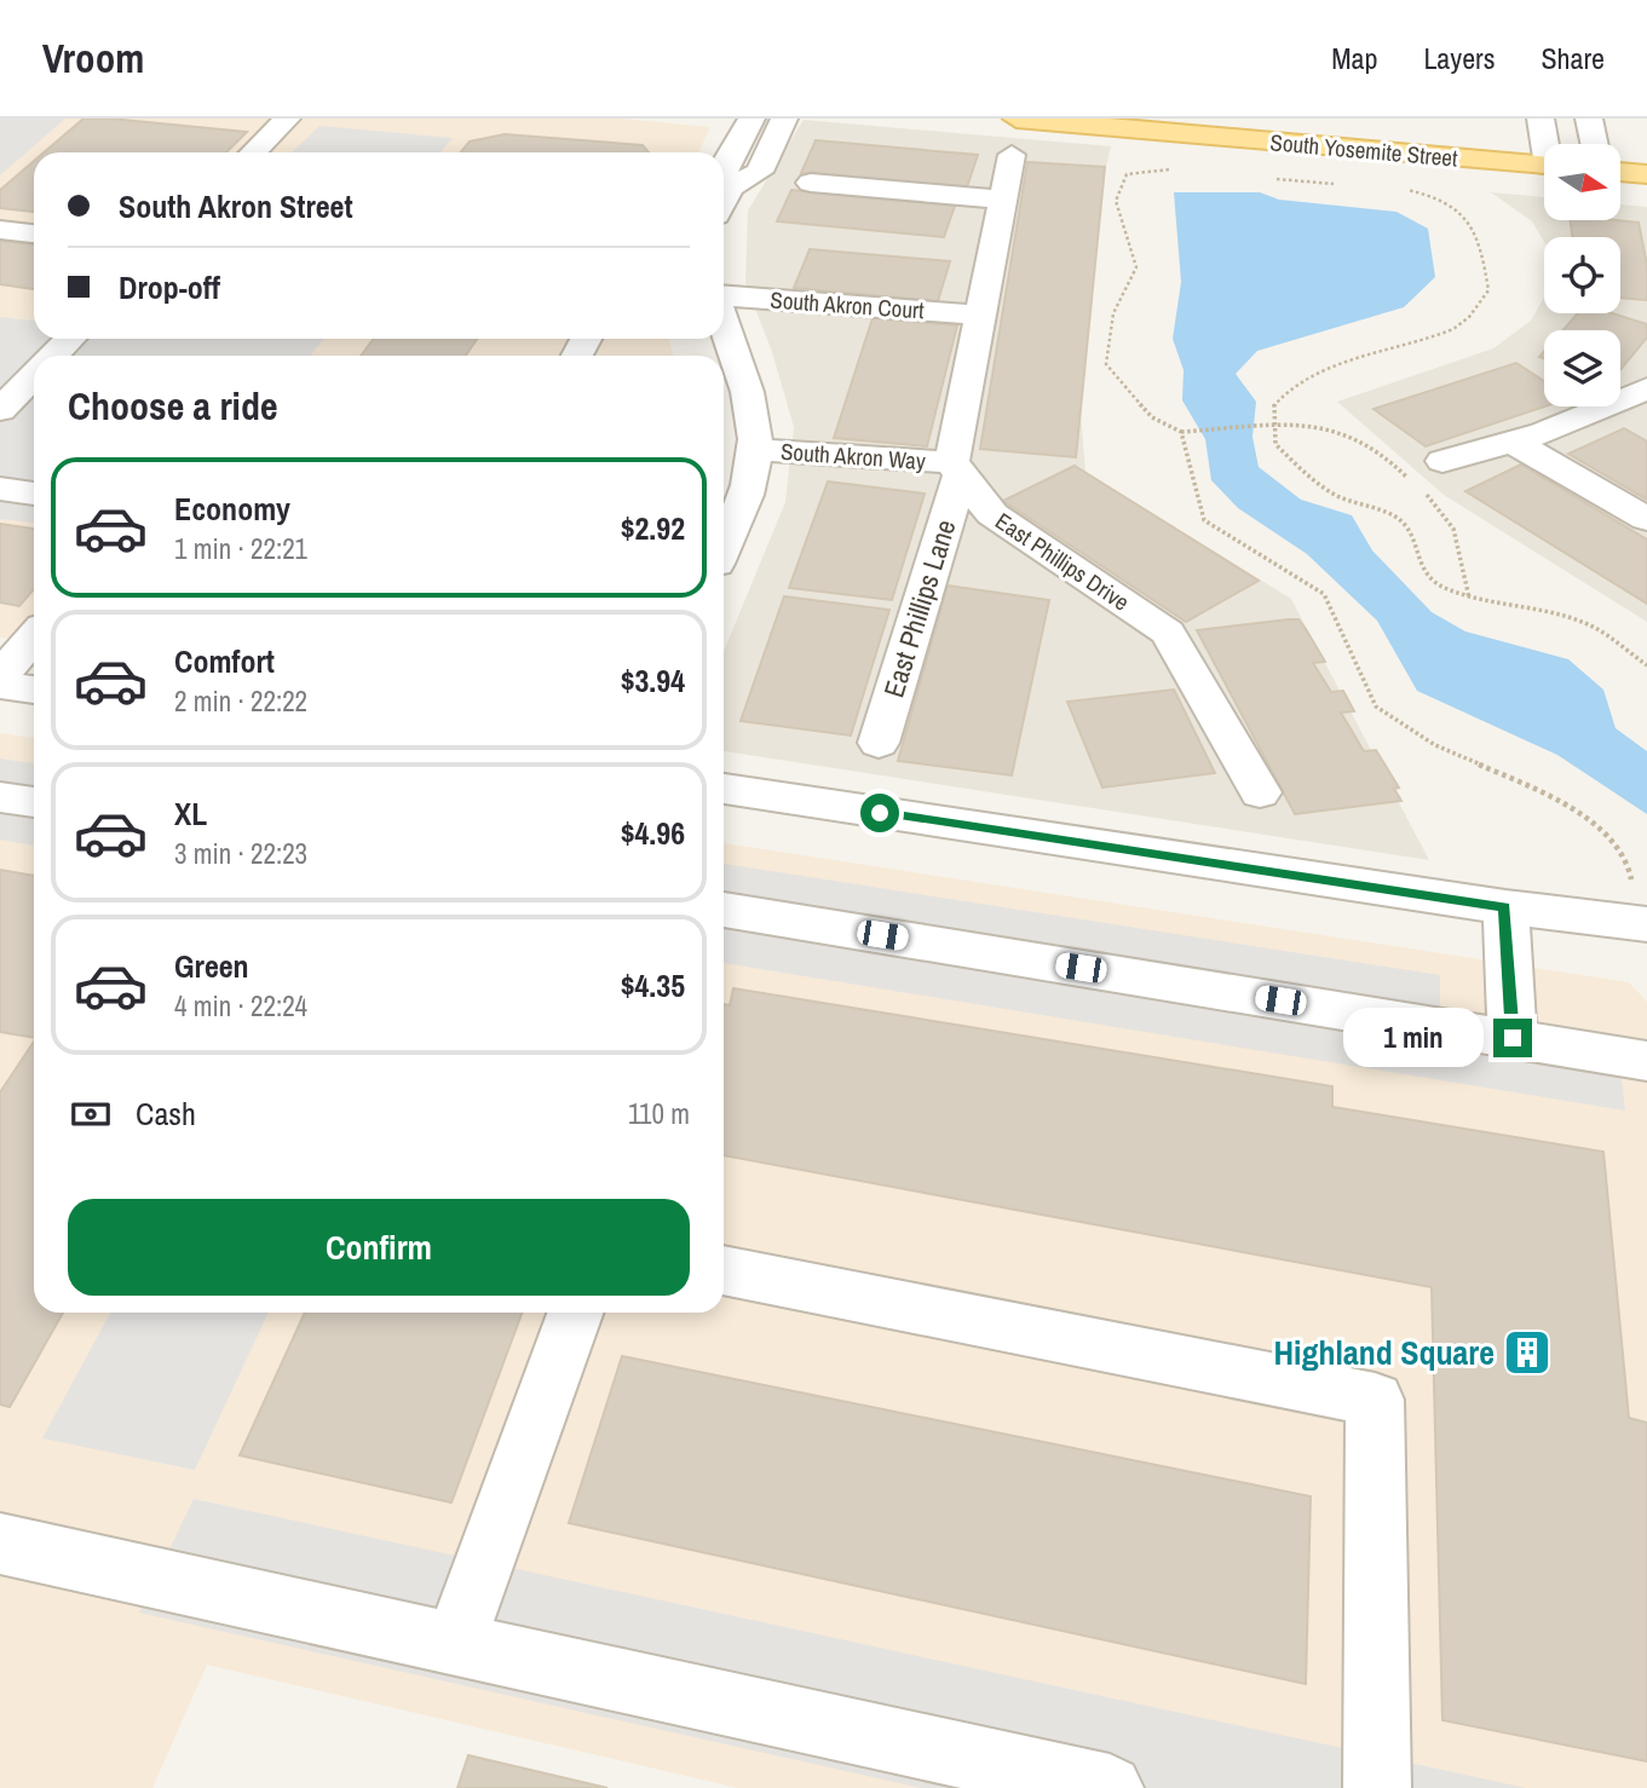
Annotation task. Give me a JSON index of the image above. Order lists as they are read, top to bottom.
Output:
{
  "streets": {
    "main road": ["South Yosemite Street"],
    "street": [
      "South Akron Court",
      "South Akron Way",
      "East Phillips Drive",
      "East Phillips Lane"
    ]
  },
  "crossings": [
    ["South Akron Way", "East Phillips Drive"],
    ["South Akron Way", "East Phillips Lane"],
    ["East Phillips Drive", "East Phillips Lane"]
  ],
  "places": {
    "building": ["Highland Square"]
  },
  "north": "right",
  "page": {
    "header": "Vroom",
    "nav": ["Map", "Layers", "Share"],
    "banner": ["South Akron Street", "Drop-off"],
    "heading": "Choose a ride",
    "list": [
      {
        "name": "Economy",
        "note": "1 min · 22:21",
        "value": "$2.92"
      },
      {
        "name": "Comfort",
        "note": "2 min · 22:22",
        "value": "$3.94"
      },
      {
        "name": "XL",
        "note": "3 min · 22:23",
        "value": "$4.96"
      },
      {
        "name": "Green",
        "note": "4 min · 22:24",
        "value": "$4.35"
      }
    ],
    "bubble": "1 min",
    "pay": ["Cash", "110 m"],
    "buttons": "Confirm"
  }
}
